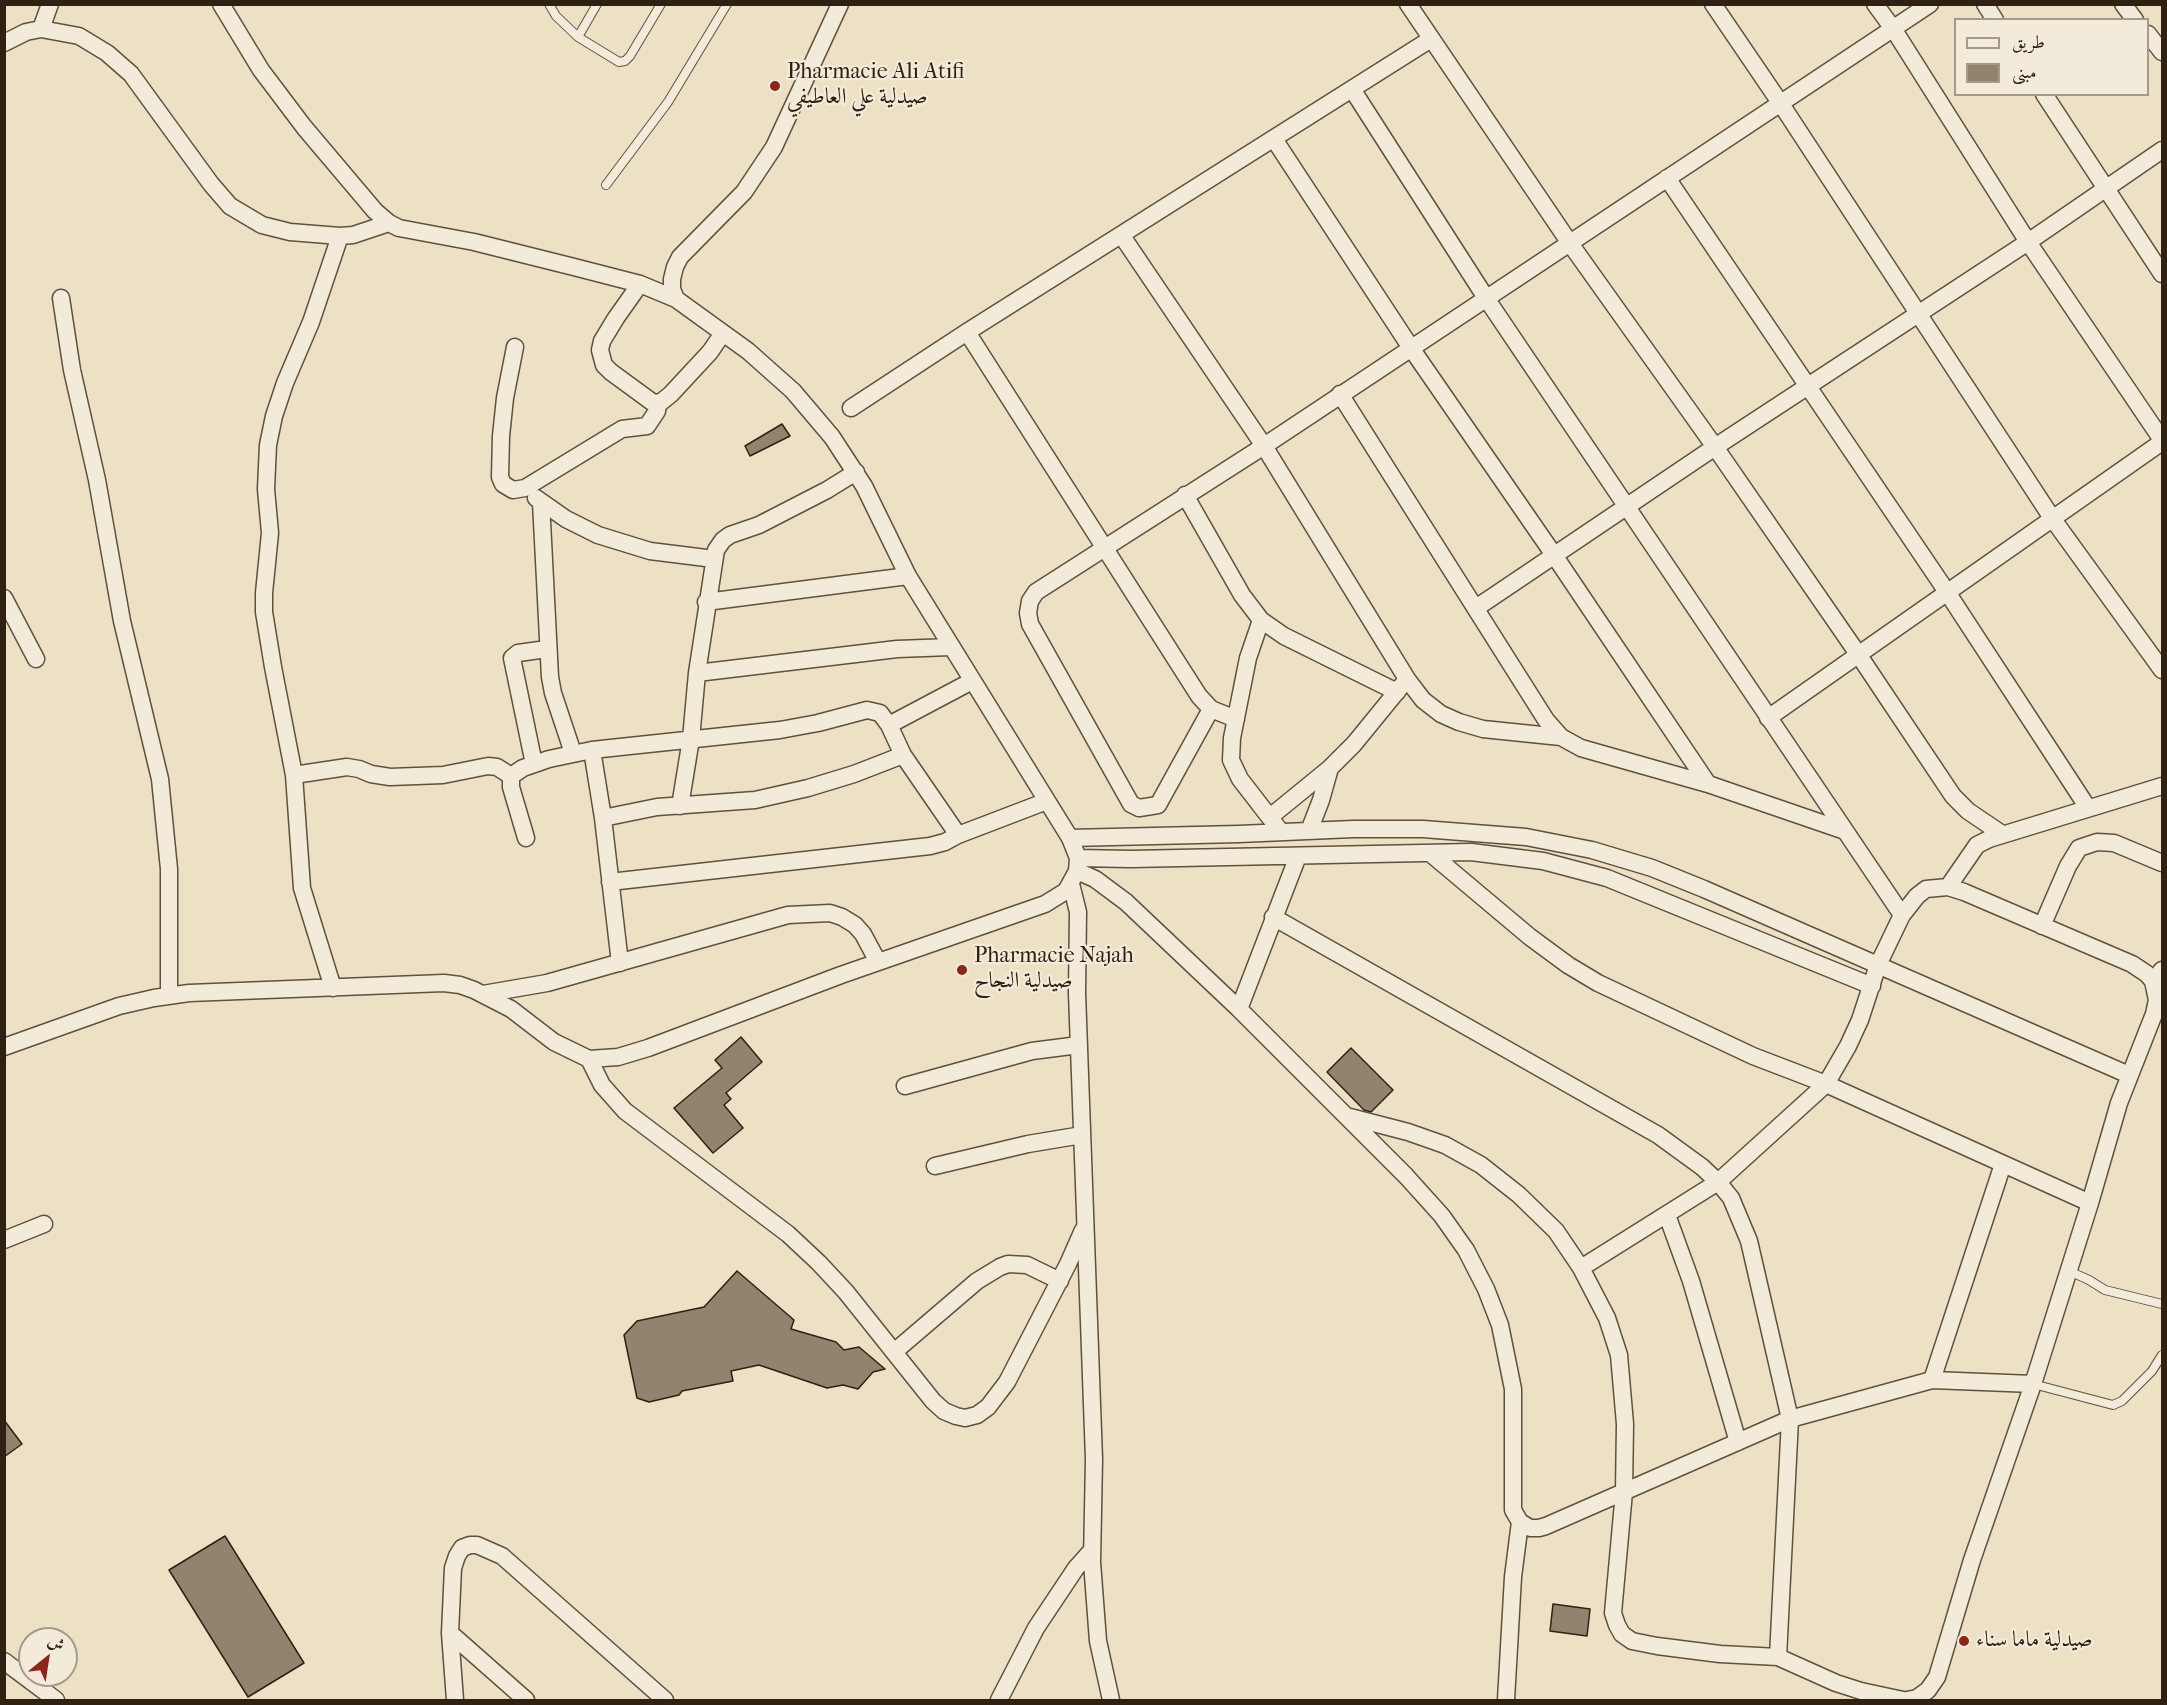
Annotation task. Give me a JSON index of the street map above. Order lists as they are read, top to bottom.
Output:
{
  "places": ["Pharmacie Ali Atifi صيدلية علي العاطيفي", "Pharmacie Najah صيدلية النجاح", "صيدلية ماما سناء"],
  "legend": ["طريق", "مبنى"],
  "north": "top right"
}
